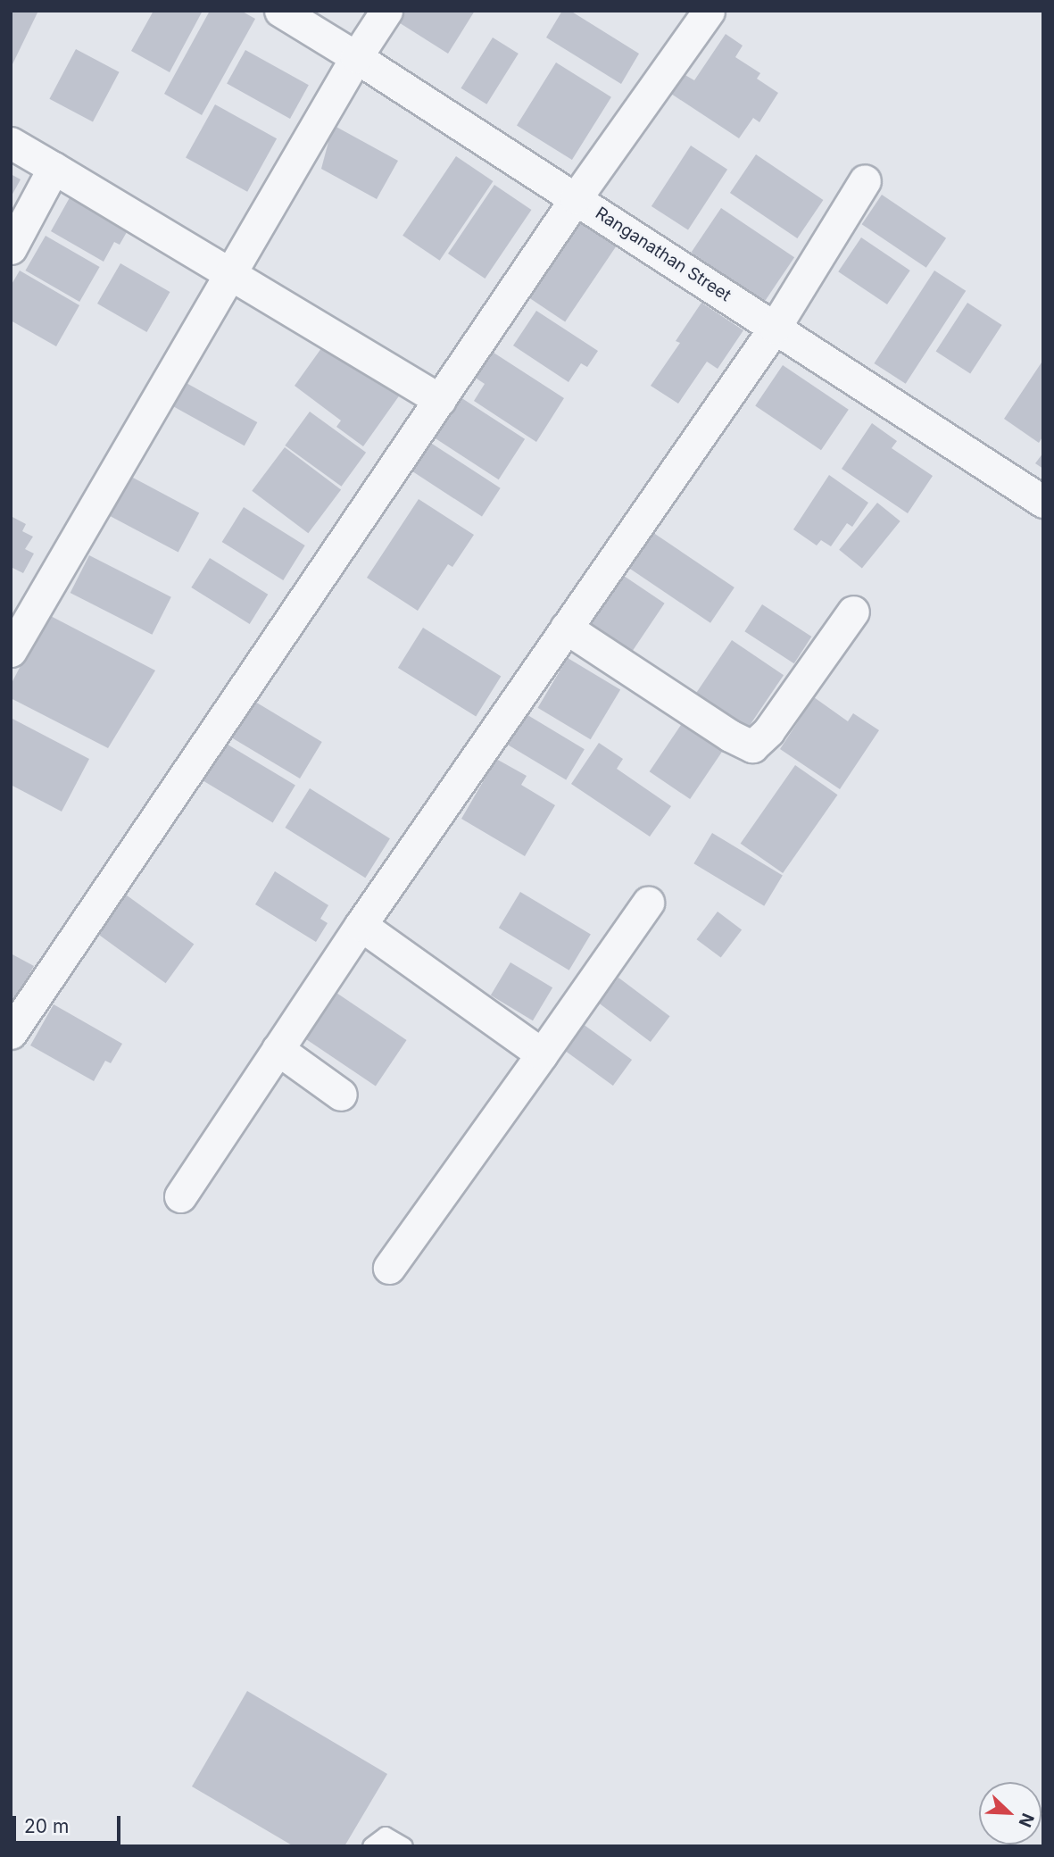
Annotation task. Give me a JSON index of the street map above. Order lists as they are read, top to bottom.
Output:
{
  "streets": {
    "street": ["Ranganathan Street"]
  },
  "scale_bar": "20 m",
  "north": "bottom right"
}
